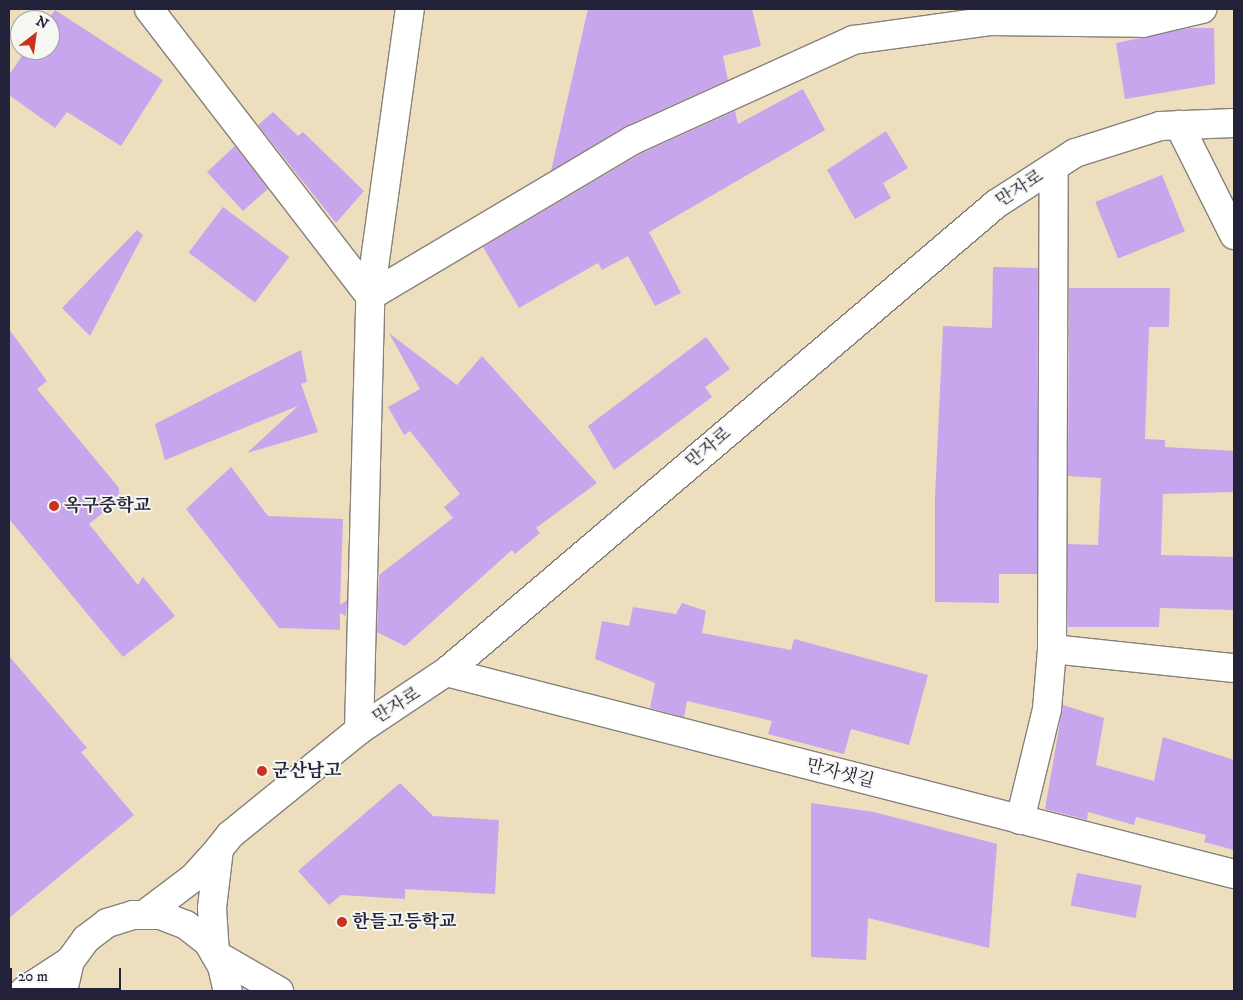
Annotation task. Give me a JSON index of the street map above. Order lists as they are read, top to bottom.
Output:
{
  "streets": {
    "street": ["만자로", "만자샛길"]
  },
  "crossings": [
    ["만자로", "만자샛길"]
  ],
  "places": ["옥구중학교", "군산남고", "한들고등학교"],
  "scale_bar": "20 m",
  "north": "top right"
}
